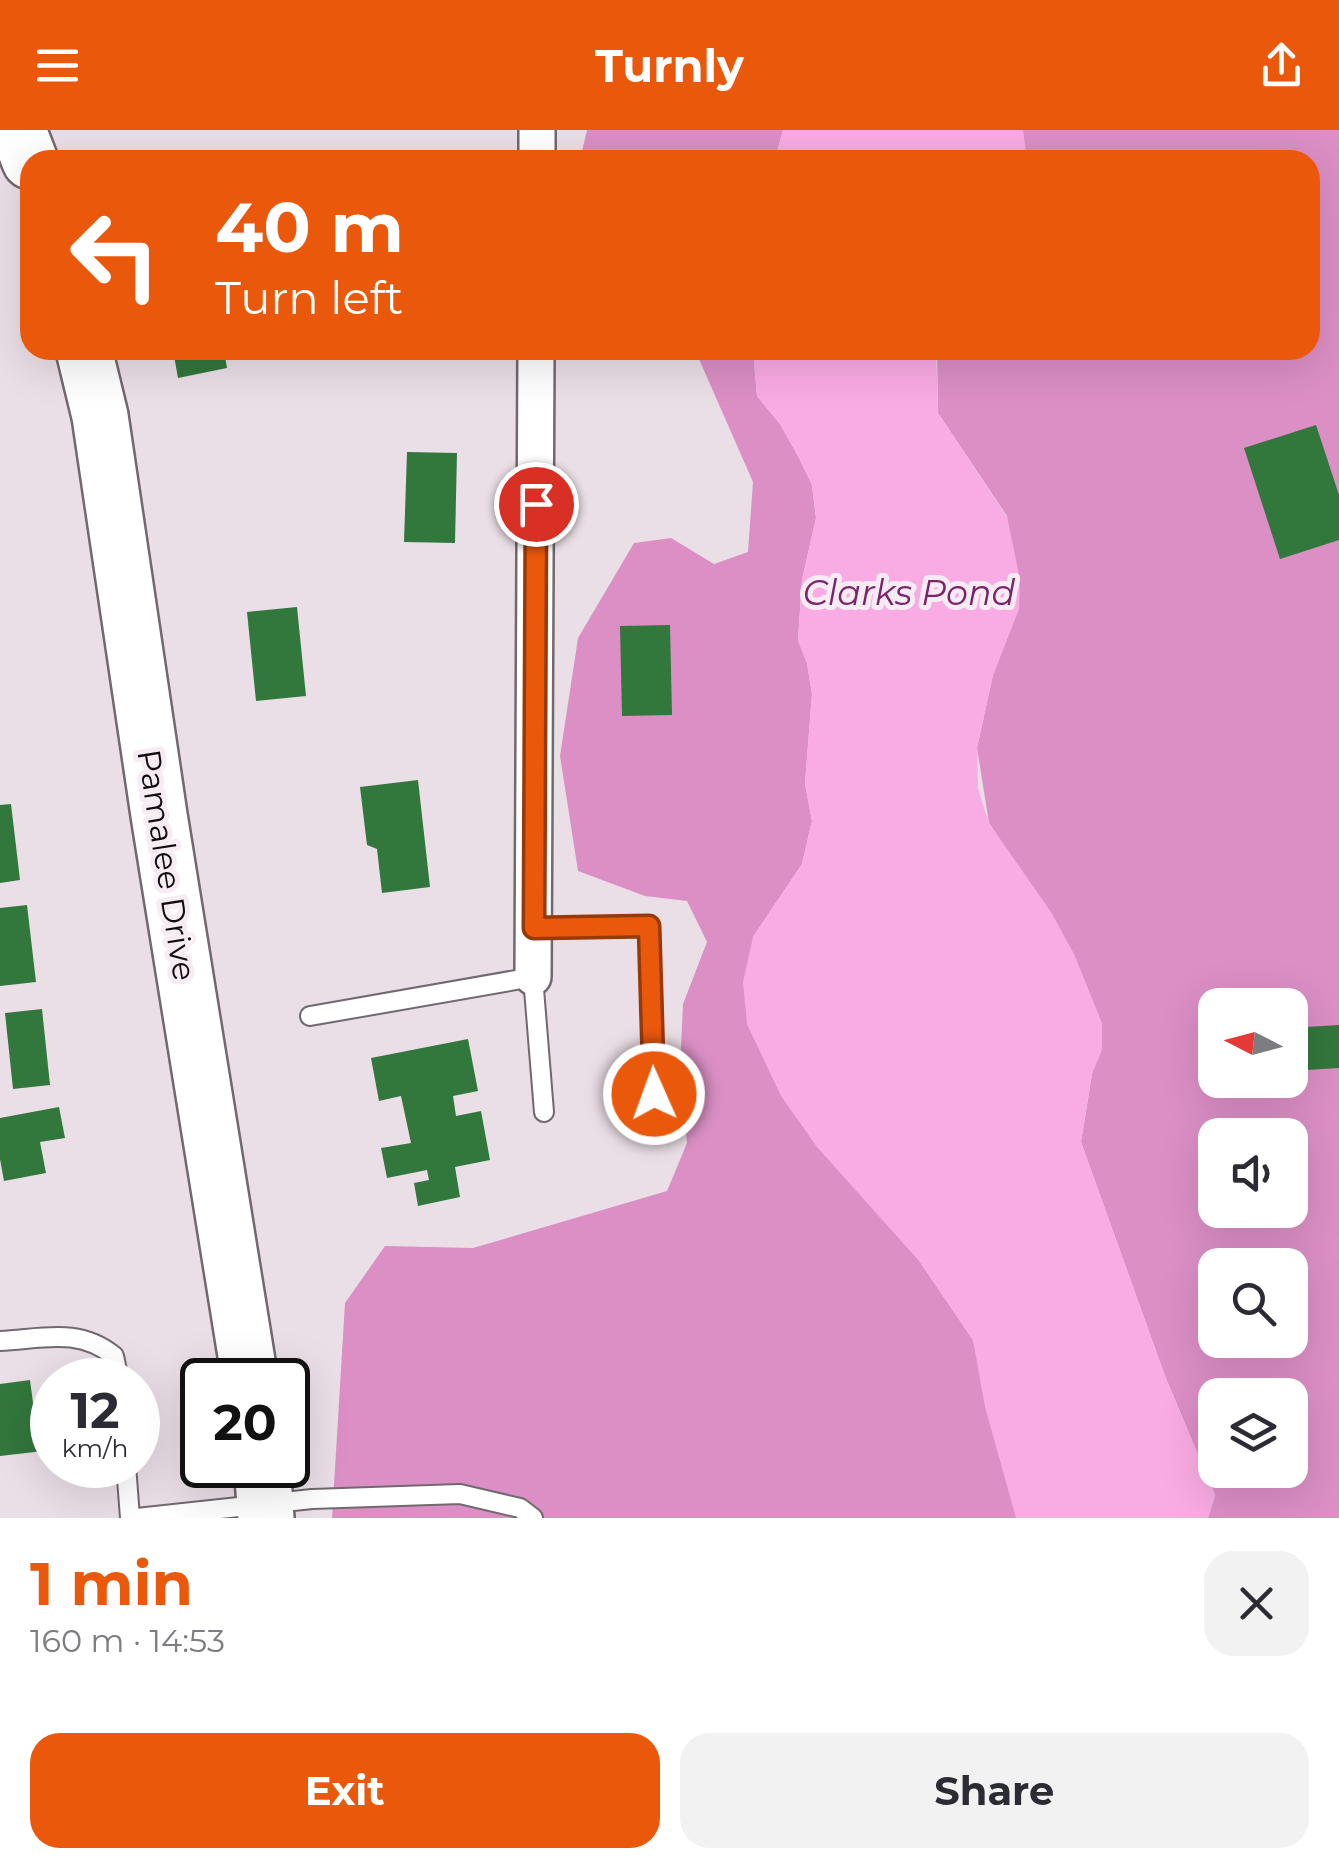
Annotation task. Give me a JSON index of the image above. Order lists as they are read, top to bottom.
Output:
{
  "streets": {
    "main road": ["Pamalee Drive"]
  },
  "water": ["Clarks Pond"],
  "north": "left",
  "page": {
    "header": "Turnly",
    "turn": ["40 m", "Turn left"],
    "speed": "12 km/h",
    "limit": "20",
    "heading": ["1 min", "160 m · 14:53"],
    "buttons": ["Exit", "Share"]
  }
}
